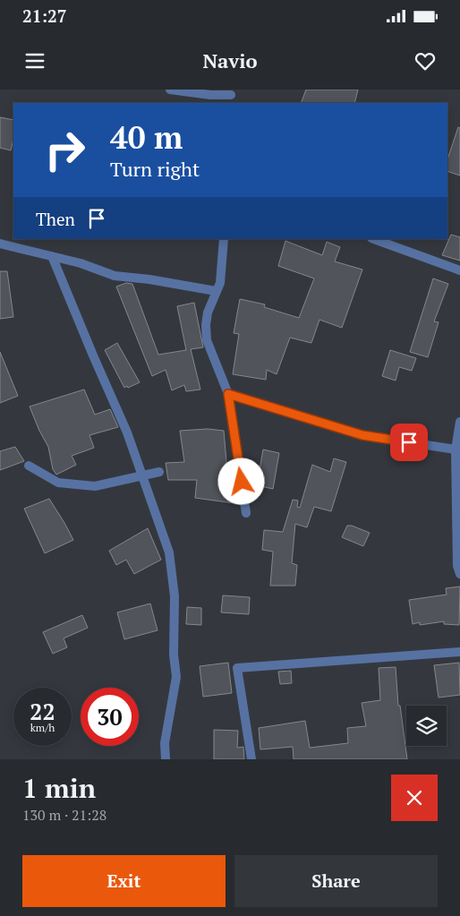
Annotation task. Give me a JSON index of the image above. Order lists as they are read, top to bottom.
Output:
{
  "page": {
    "status": "21:27",
    "header": "Navio",
    "turn": ["40 m", "Turn right"],
    "then": "Then",
    "speed": "22 km/h",
    "limit": "30",
    "heading": ["1 min", "130 m · 21:28"],
    "buttons": ["Exit", "Share"]
  }
}
